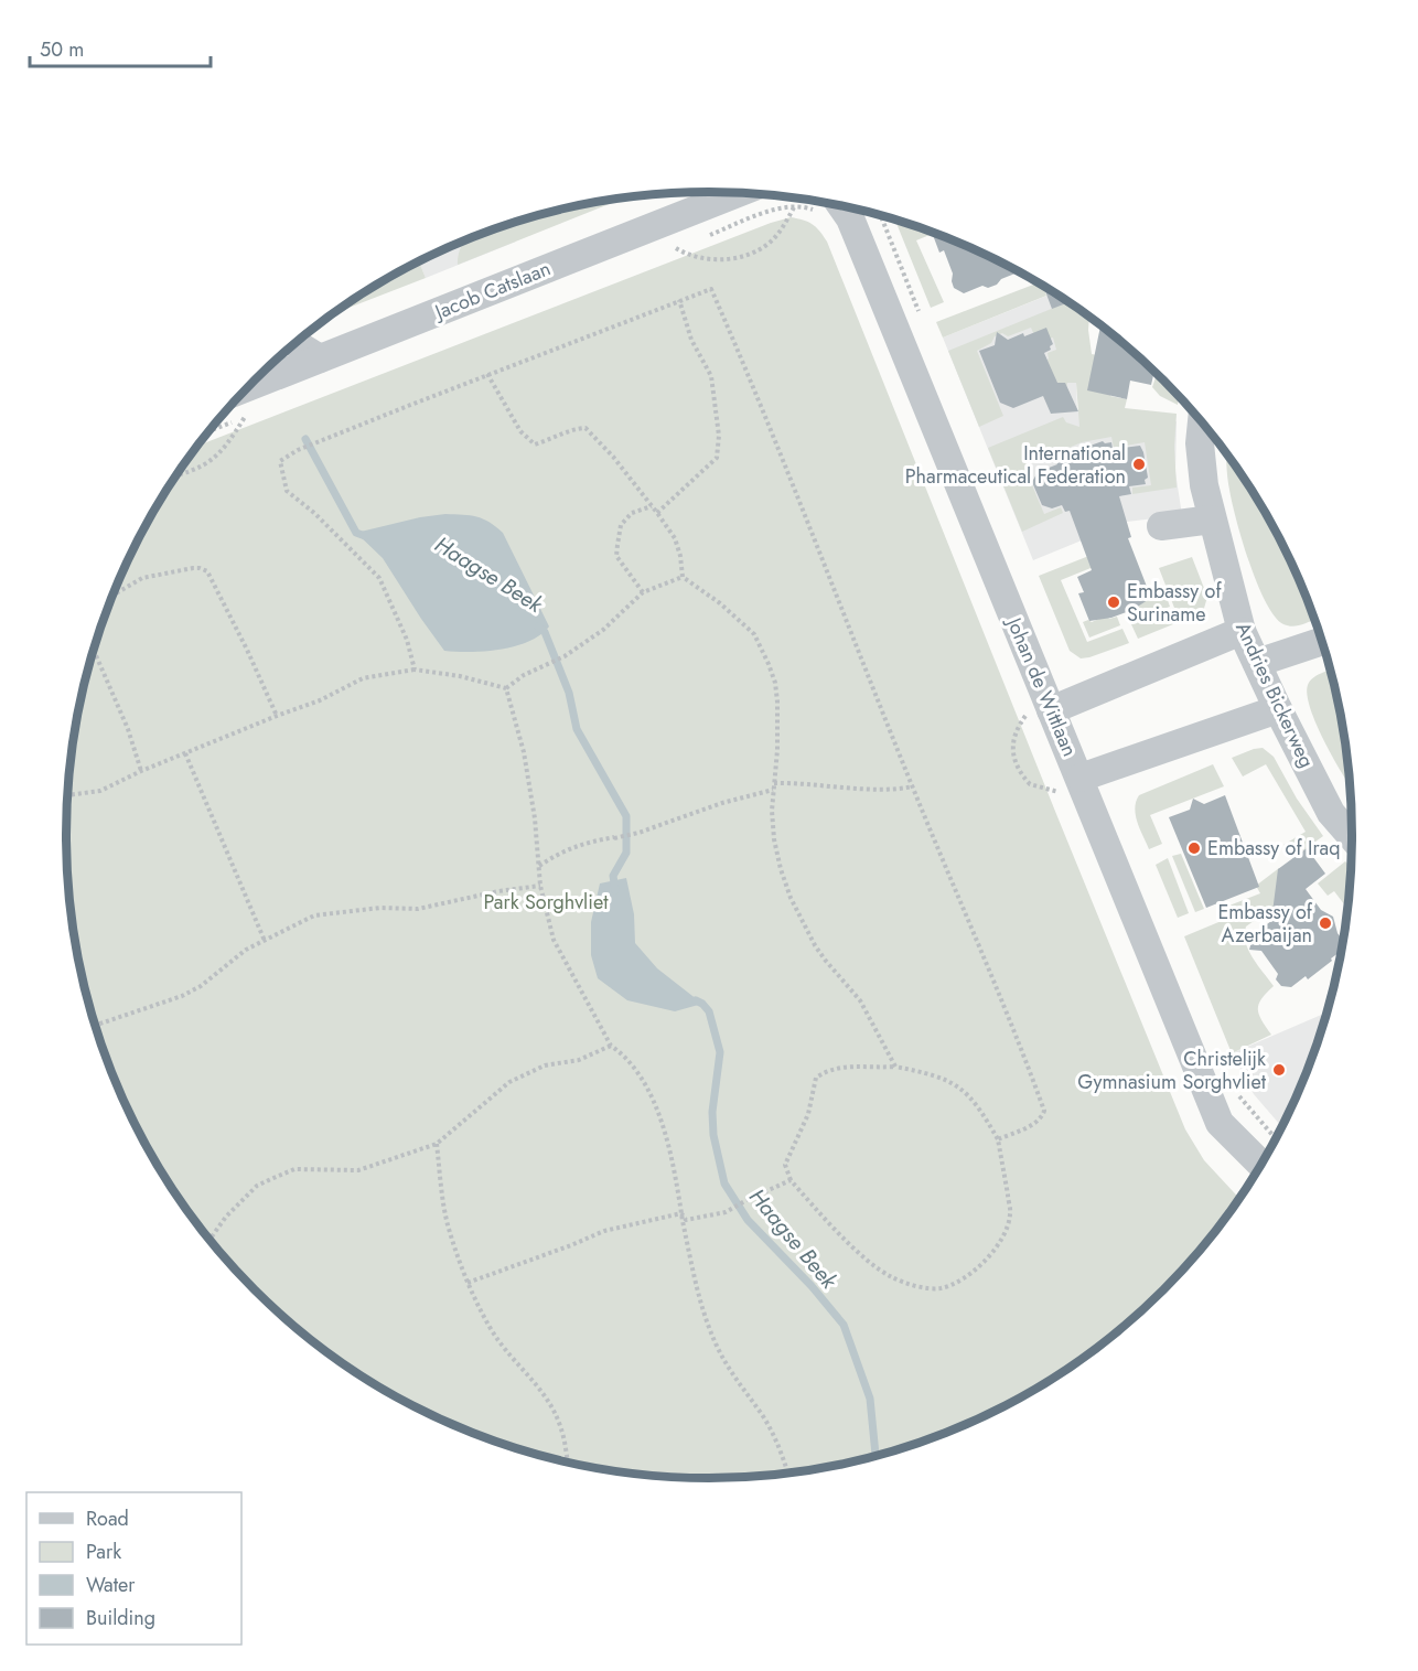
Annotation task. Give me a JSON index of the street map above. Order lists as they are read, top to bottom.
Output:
{
  "streets": {
    "street": ["Jacob Catslaan", "Johan de Wittlaan", "Andries Bickerweg"]
  },
  "water": ["Haagse Beek"],
  "parks": ["Park Sorghvliet"],
  "places": [
    "International Pharmaceutical Federation",
    "Embassy of Suriname",
    "Embassy of Iraq",
    "Embassy of Azerbaijan",
    "Christelijk Gymnasium Sorghvliet"
  ],
  "legend": [
    "Road",
    "Park",
    "Water",
    "Building"
  ],
  "scale_bar": "50 m"
}
